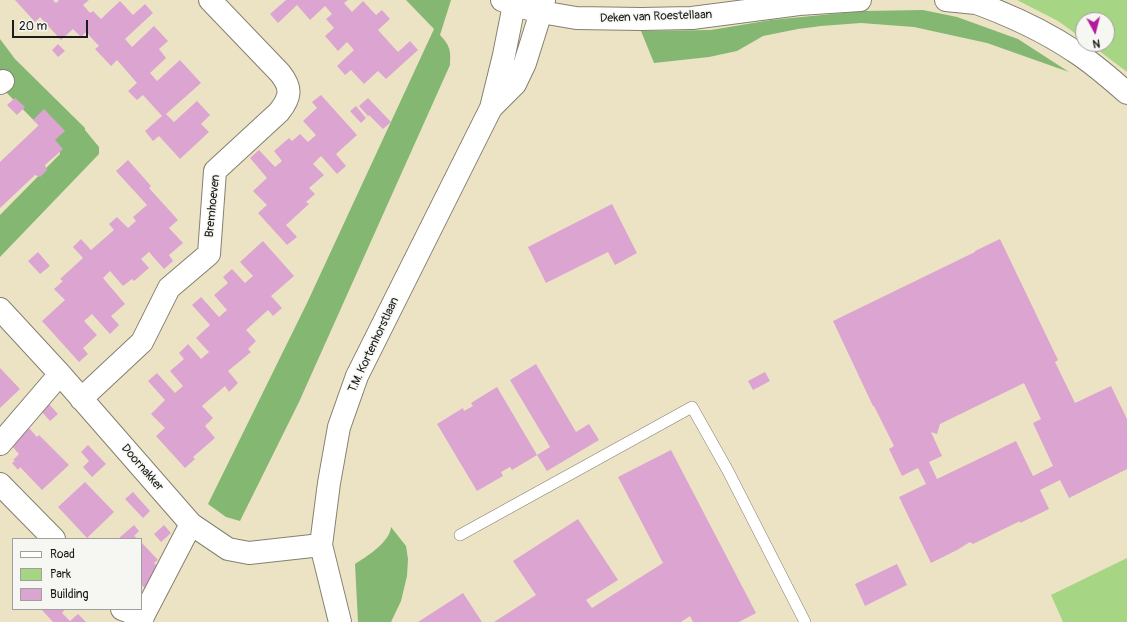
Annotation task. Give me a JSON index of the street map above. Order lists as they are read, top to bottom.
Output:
{
  "streets": {
    "street": [
      "Deken van Roestellaan",
      "Bremhoeven",
      "T.M. Kortenhorstlaan",
      "Doornakker"
    ]
  },
  "crossings": [
    ["Deken van Roestellaan", "T.M. Kortenhorstlaan"],
    ["Bremhoeven", "Doornakker"],
    ["T.M. Kortenhorstlaan", "Doornakker"]
  ],
  "legend": ["Road", "Park", "Building"],
  "scale_bar": "20 m",
  "north": "bottom"
}
